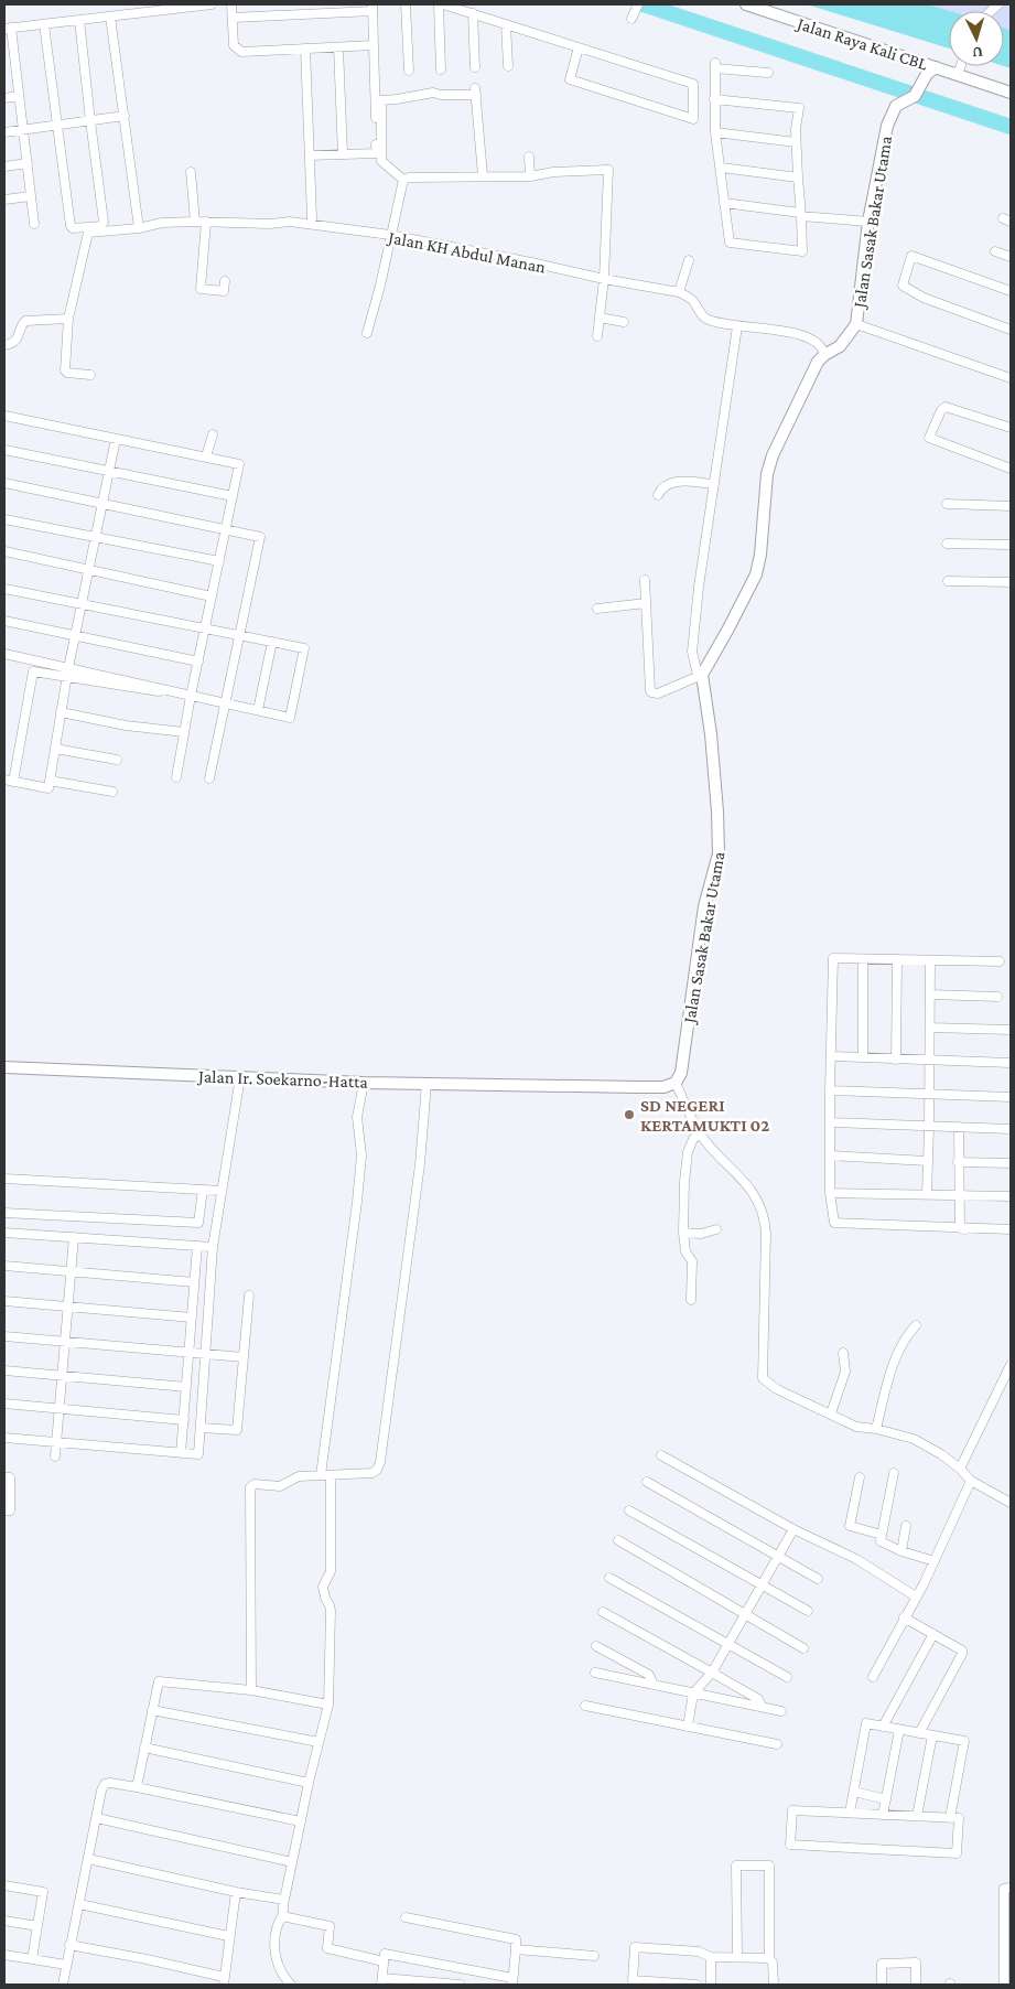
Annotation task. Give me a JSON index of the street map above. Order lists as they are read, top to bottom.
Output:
{
  "streets": {
    "main road": ["Jalan Raya Kali CBL", "Jalan Sasak Bakar Utama", "Jalan Ir. Soekarno-Hatta"],
    "street": ["Jalan KH Abdul Manan"]
  },
  "crossings": [
    ["Jalan Raya Kali CBL", "Jalan Sasak Bakar Utama"],
    ["Jalan Sasak Bakar Utama", "Jalan Ir. Soekarno-Hatta"]
  ],
  "places": ["SD NEGERI KERTAMUKTI 02"],
  "north": "bottom"
}
